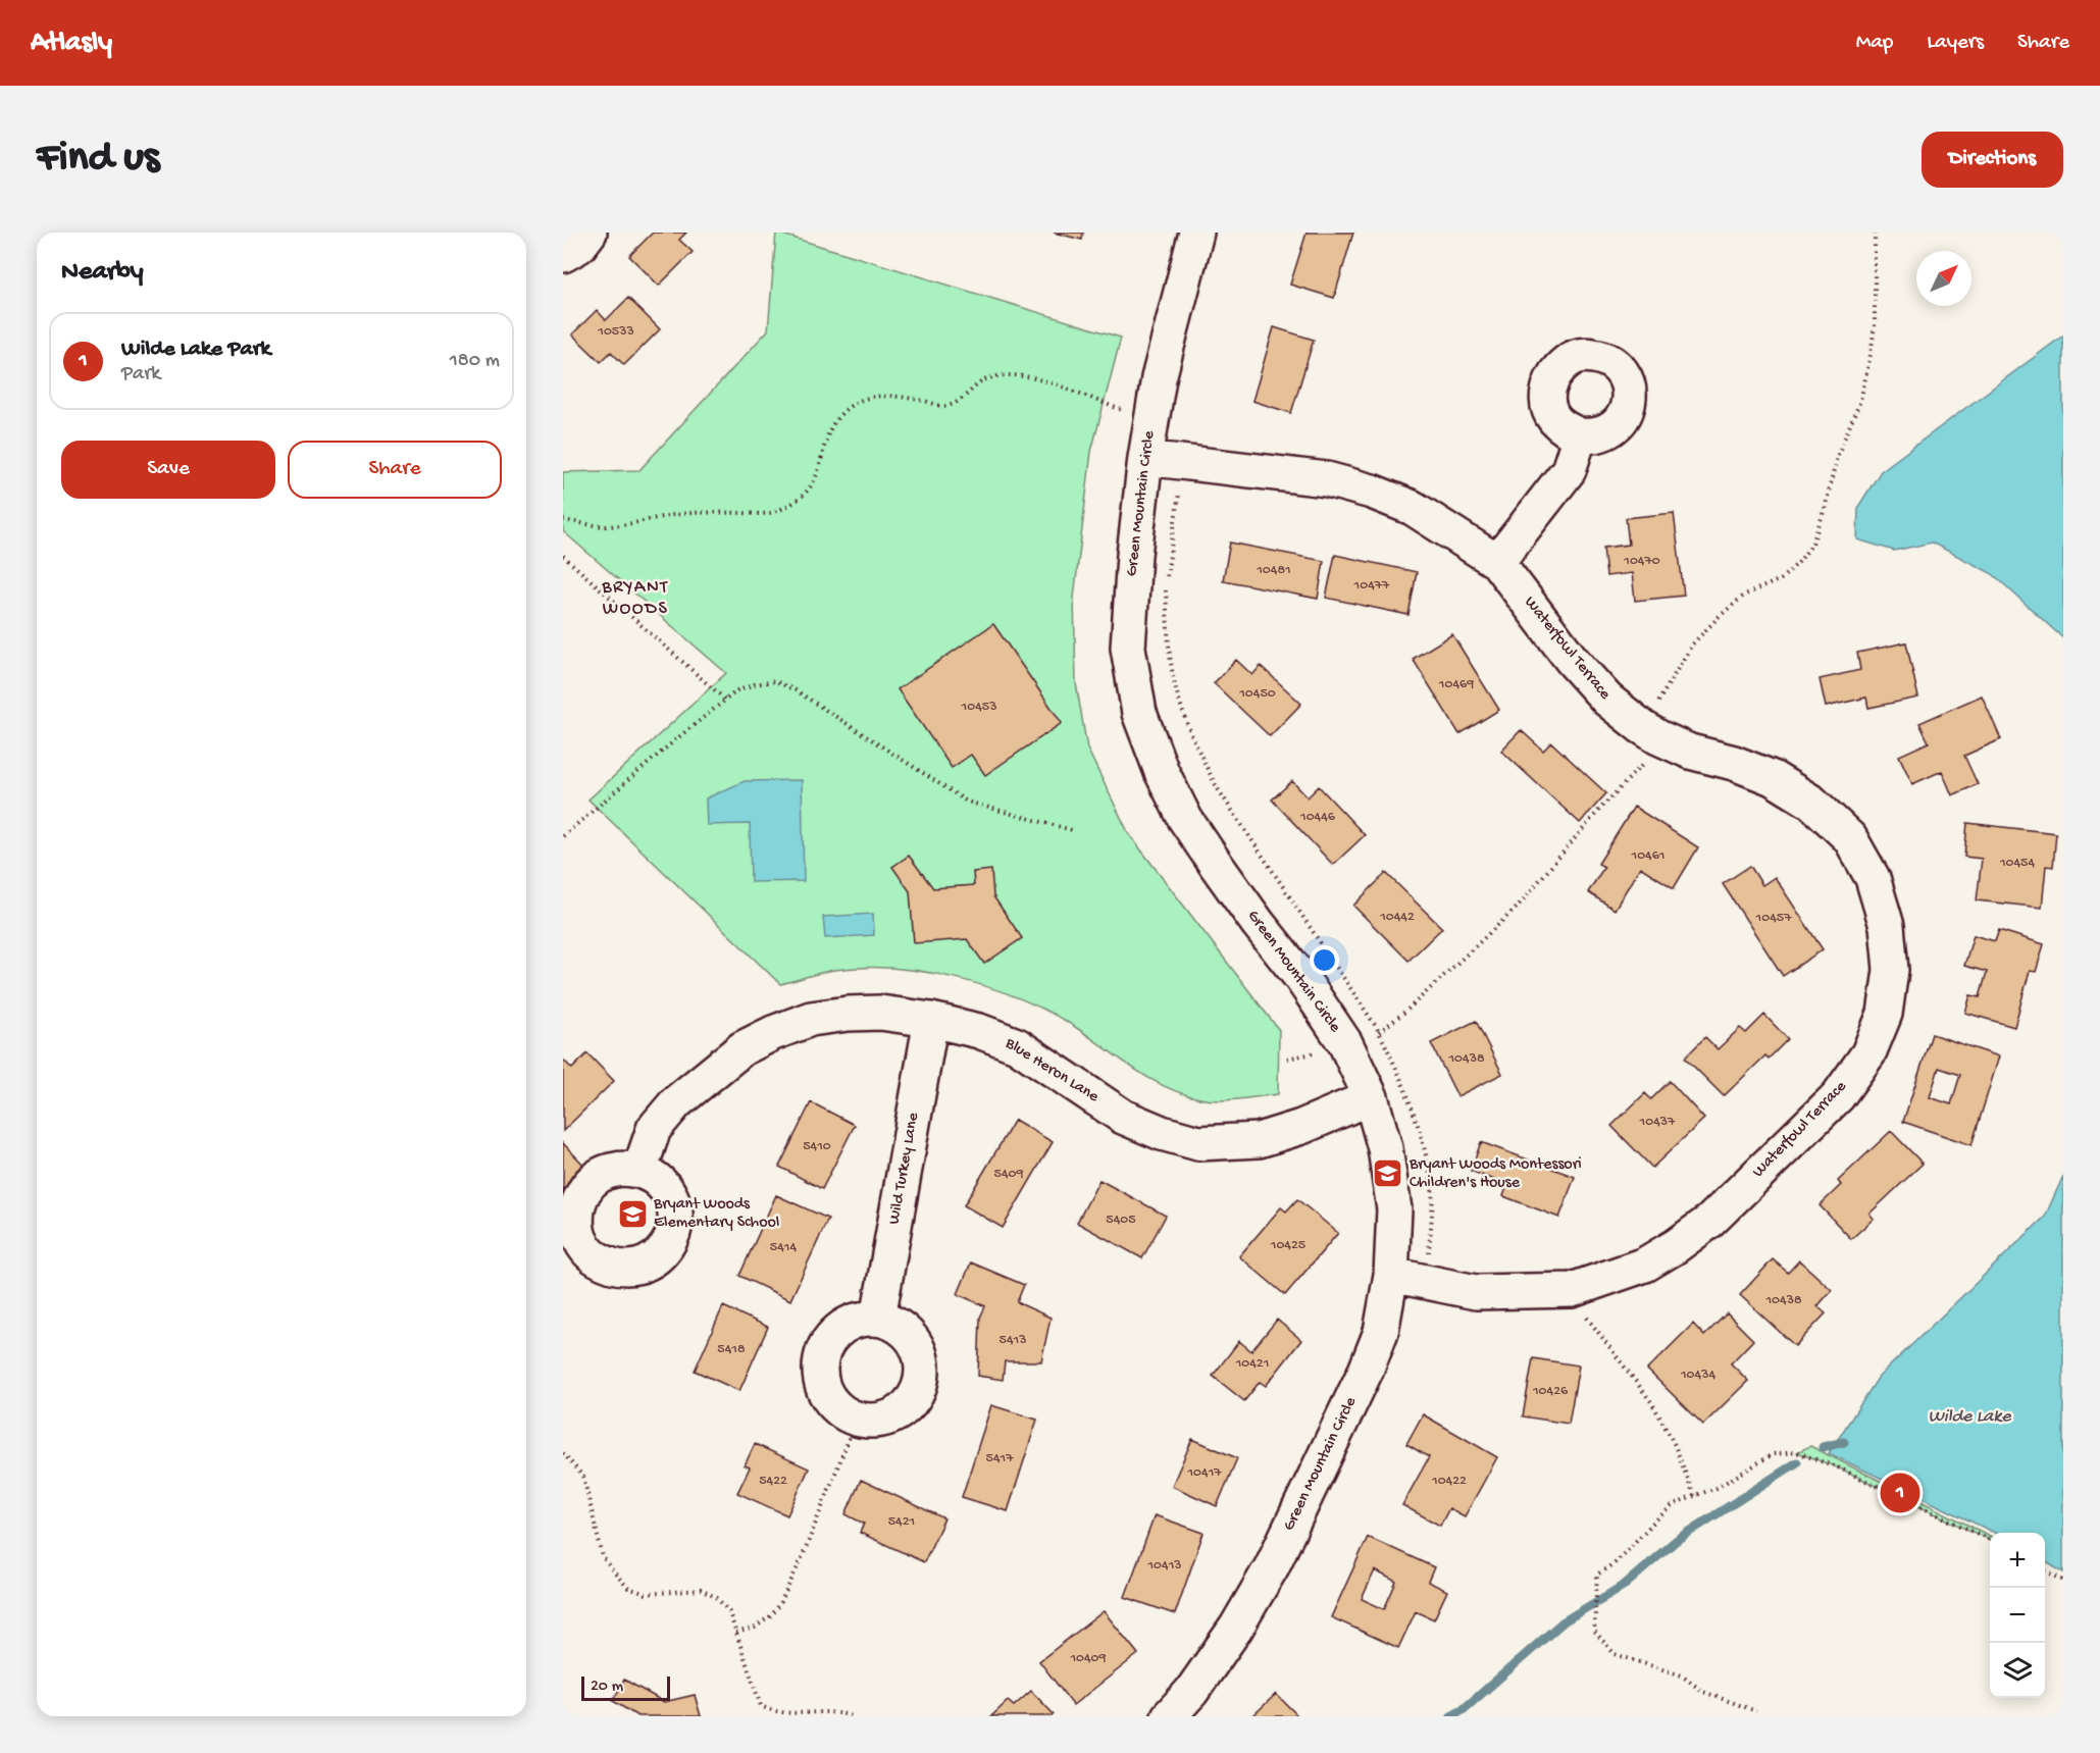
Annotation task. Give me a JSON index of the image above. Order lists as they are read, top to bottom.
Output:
{
  "streets": {
    "street": [
      "Green Mountain Circle",
      "Waterfowl Terrace",
      "Blue Heron Lane",
      "Wild Turkey Lane"
    ]
  },
  "crossings": [
    ["Green Mountain Circle", "Waterfowl Terrace"],
    ["Green Mountain Circle", "Blue Heron Lane"],
    ["Blue Heron Lane", "Wild Turkey Lane"]
  ],
  "districts": ["BRYANT WOODS"],
  "water": ["Wilde Lake"],
  "places": {
    "school or university": ["Bryant Woods Montessori Children's House", "Bryant Woods Elementary School"]
  },
  "house_numbers": [
    "10533",
    "10470",
    "10481",
    "10477",
    "10469",
    "10450",
    "10453",
    "10446",
    "10461",
    "10454",
    "10442",
    "10457",
    "10438",
    "10437",
    "5410",
    "5409",
    "5405",
    "10425",
    "5414",
    "10438",
    "5413",
    "5418",
    "10421",
    "10434",
    "10426",
    "5417",
    "10417",
    "5422",
    "10422",
    "5421",
    "10413",
    "10409"
  ],
  "scale_bar": "20 m",
  "north": "top right",
  "page": {
    "header": "Atlasly",
    "nav": ["Map", "Layers", "Share"],
    "buttons": [
      "Directions",
      ["Save", "Share"]
    ],
    "title": "Find us",
    "heading": "Nearby",
    "list": [
      {
        "mark": "1",
        "name": "Wilde Lake Park",
        "note": "Park",
        "value": "180 m"
      }
    ],
    "pins": "1",
    "map_buttons": ["+", "−"],
    "scale": "20 m"
  }
}
